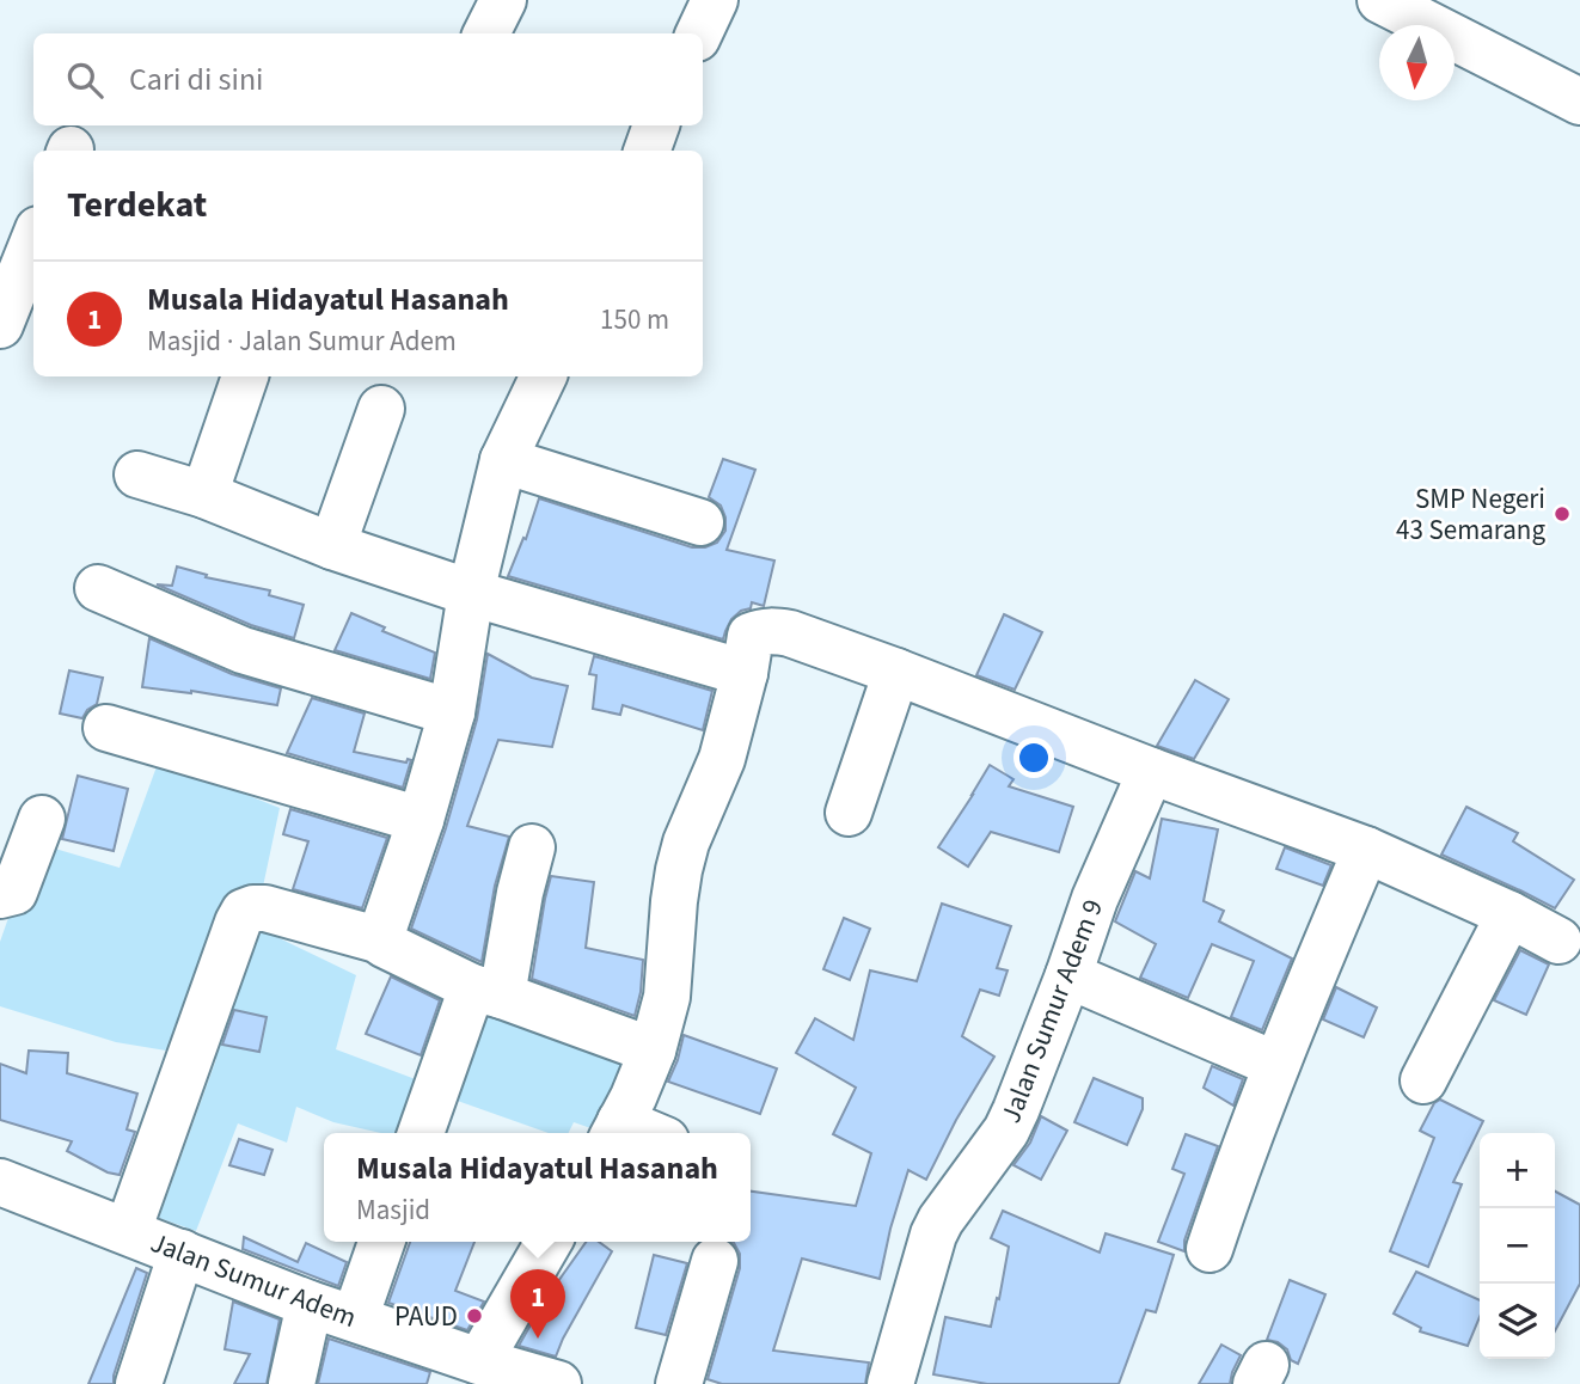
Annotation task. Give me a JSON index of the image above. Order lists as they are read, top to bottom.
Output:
{
  "streets": {
    "street": ["Jalan Sumur Adem 9", "Jalan Sumur Adem"]
  },
  "places": ["SMP Negeri 43 Semarang", "PAUD"],
  "north": "bottom",
  "page": {
    "search": "Cari di sini",
    "heading": "Terdekat",
    "list": [
      {
        "mark": "1",
        "name": "Musala Hidayatul Hasanah",
        "note": "Masjid · Jalan Sumur Adem",
        "value": "150 m"
      }
    ],
    "map_buttons": ["+", "−"],
    "popup": ["Musala Hidayatul Hasanah", "Masjid"],
    "pins": "1"
  }
}
